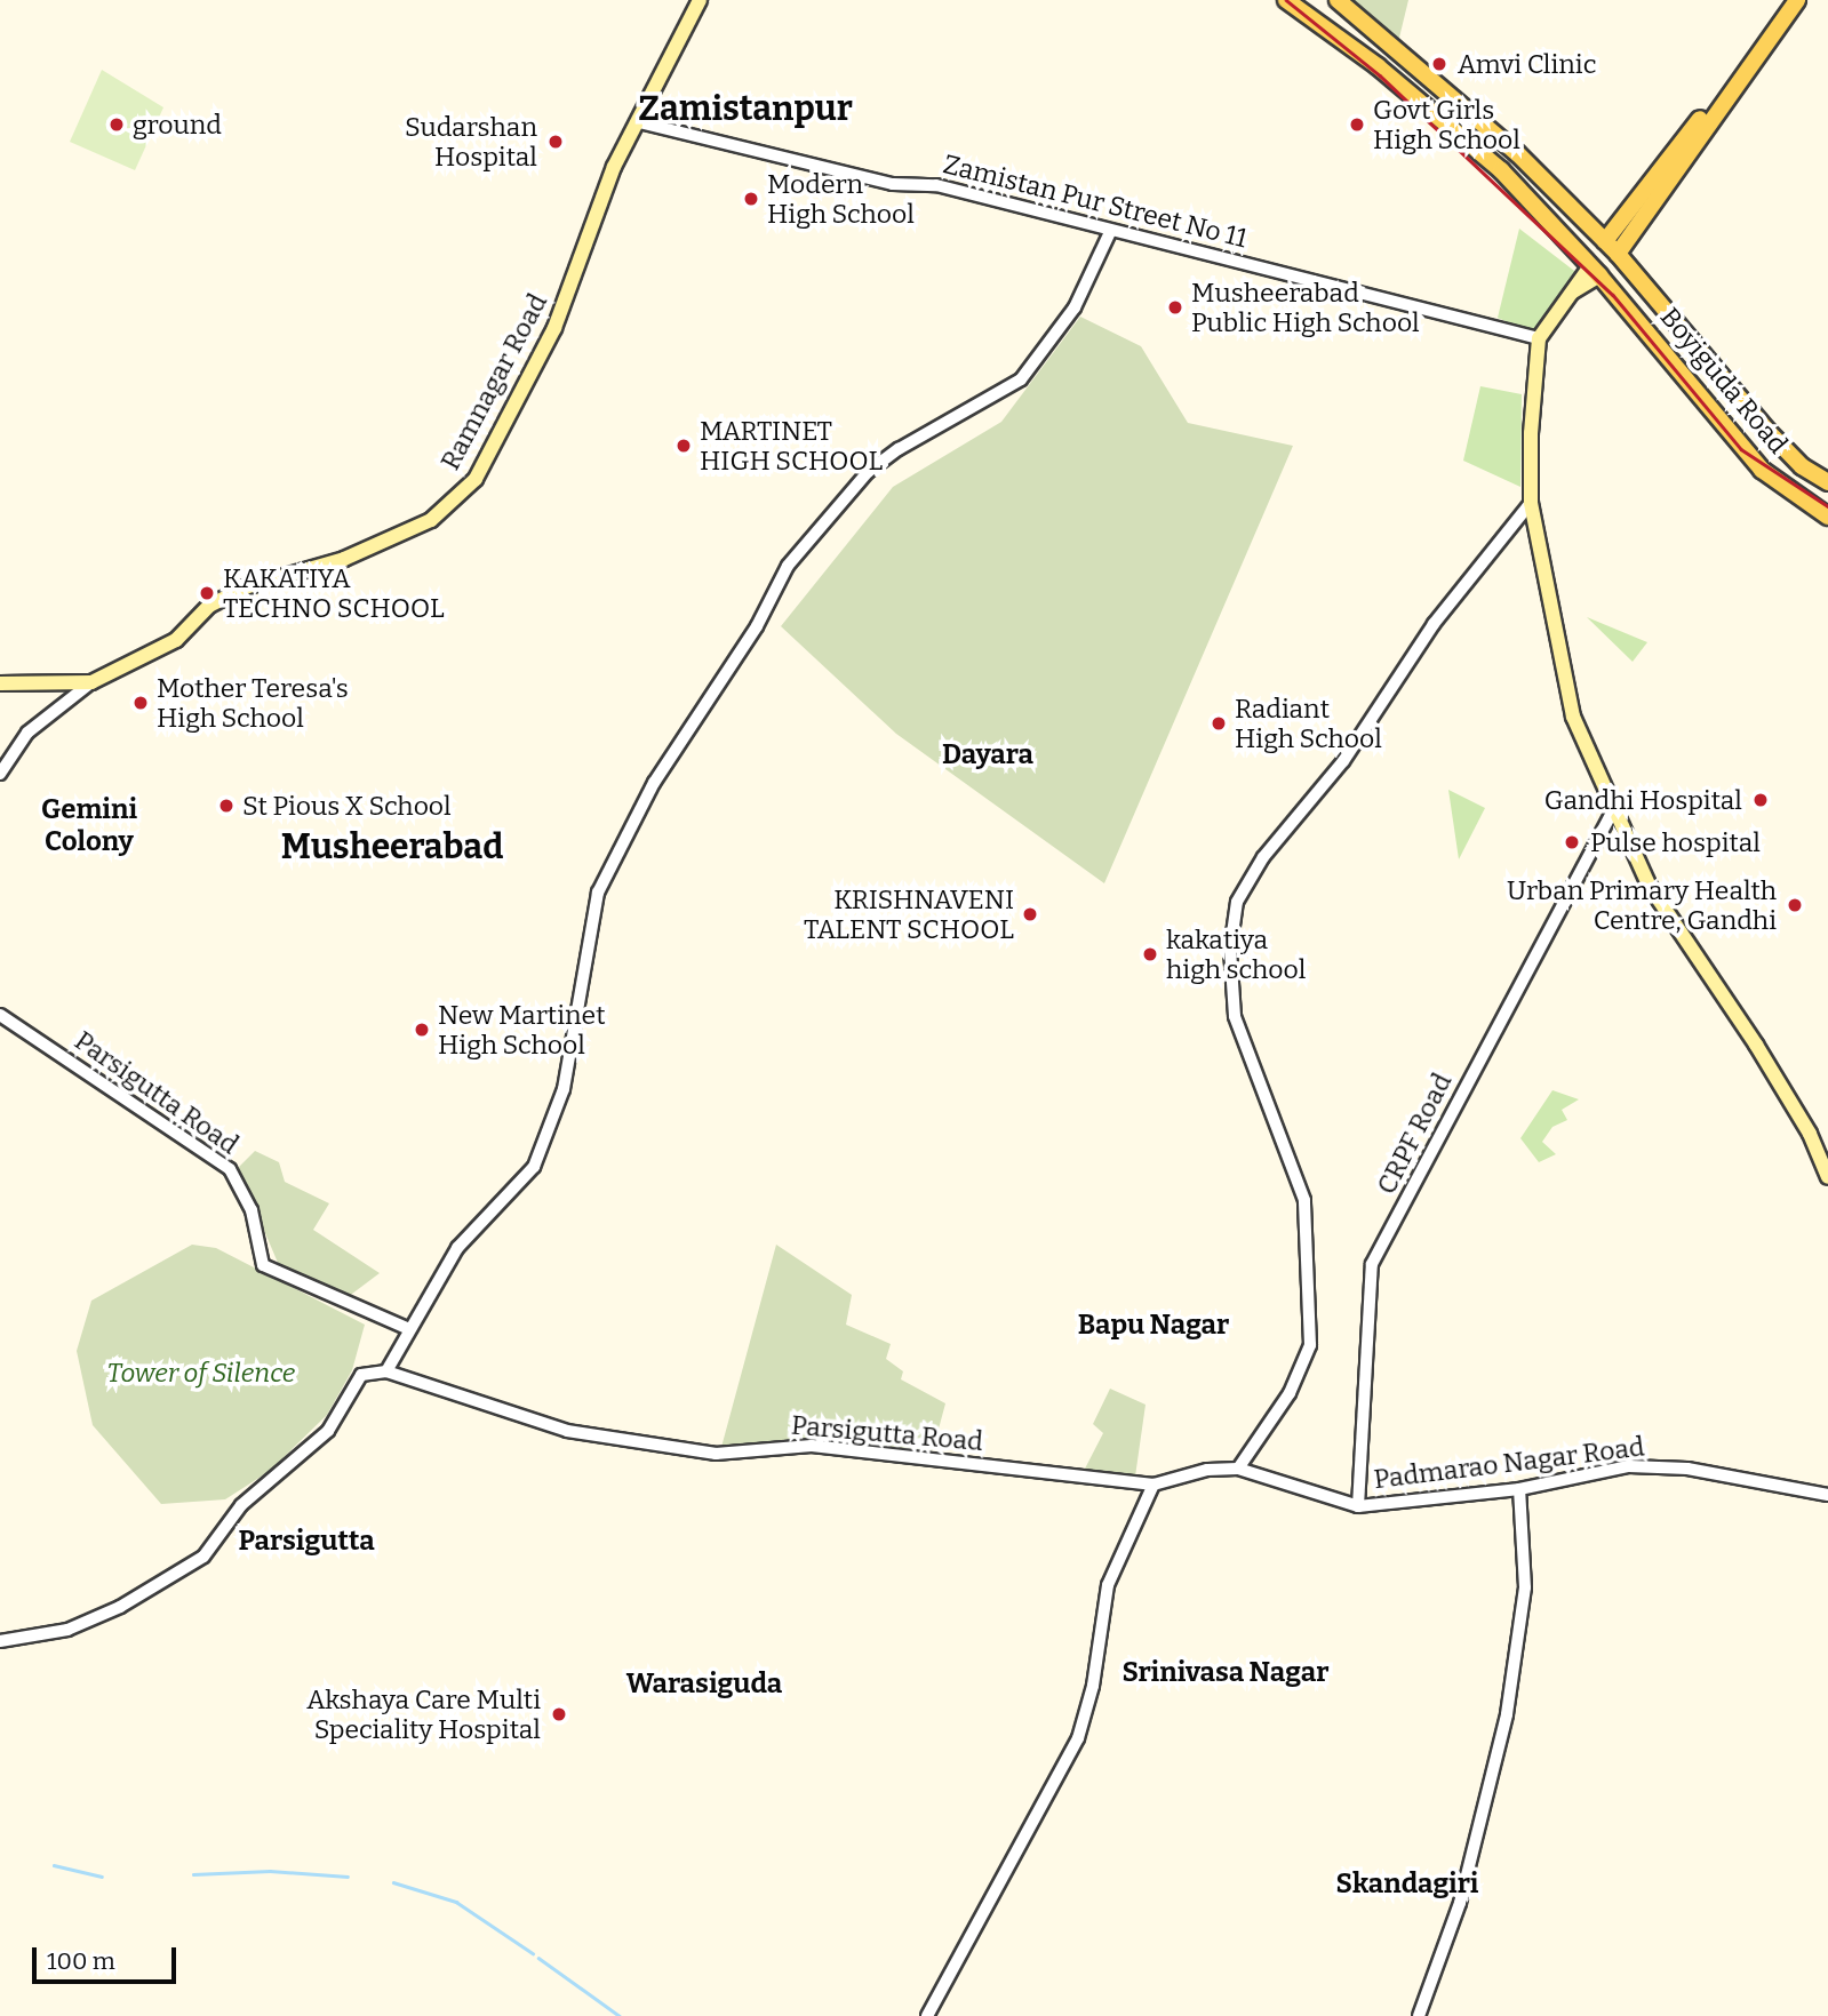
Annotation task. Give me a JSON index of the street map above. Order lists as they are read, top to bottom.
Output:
{
  "streets": {
    "main road": ["Boyiguda Road", "Ramnagar Road"],
    "street": [
      "Zamistan Pur Street No 11",
      "Parsigutta Road",
      "CRPF Road",
      "Padmarao Nagar Road"
    ]
  },
  "crossings": [
    ["Zamistan Pur Street No 11", "Ramnagar Road"],
    ["Parsigutta Road", "Padmarao Nagar Road"],
    ["CRPF Road", "Padmarao Nagar Road"]
  ],
  "districts": [
    "Zamistanpur",
    "Dayara",
    "Gemini Colony",
    "Musheerabad",
    "Bapu Nagar",
    "Parsigutta",
    "Srinivasa Nagar",
    "Warasiguda",
    "Skandagiri"
  ],
  "parks": ["Tower of Silence"],
  "places": [
    "Amvi Clinic",
    "ground",
    "Govt Girls High School",
    "Sudarshan Hospital",
    "Modern High School",
    "Musheerabad Public High School",
    "MARTINET HIGH SCHOOL",
    "KAKATIYA TECHNO SCHOOL",
    "Mother Teresa's High School",
    "Radiant High School",
    "Gandhi Hospital",
    "St Pious X School",
    "Pulse hospital",
    "Urban Primary Health Centre, Gandhi",
    "KRISHNAVENI TALENT SCHOOL",
    "kakatiya high school",
    "New Martinet High School",
    "Akshaya Care Multi Speciality Hospital"
  ],
  "scale_bar": "100 m"
}
